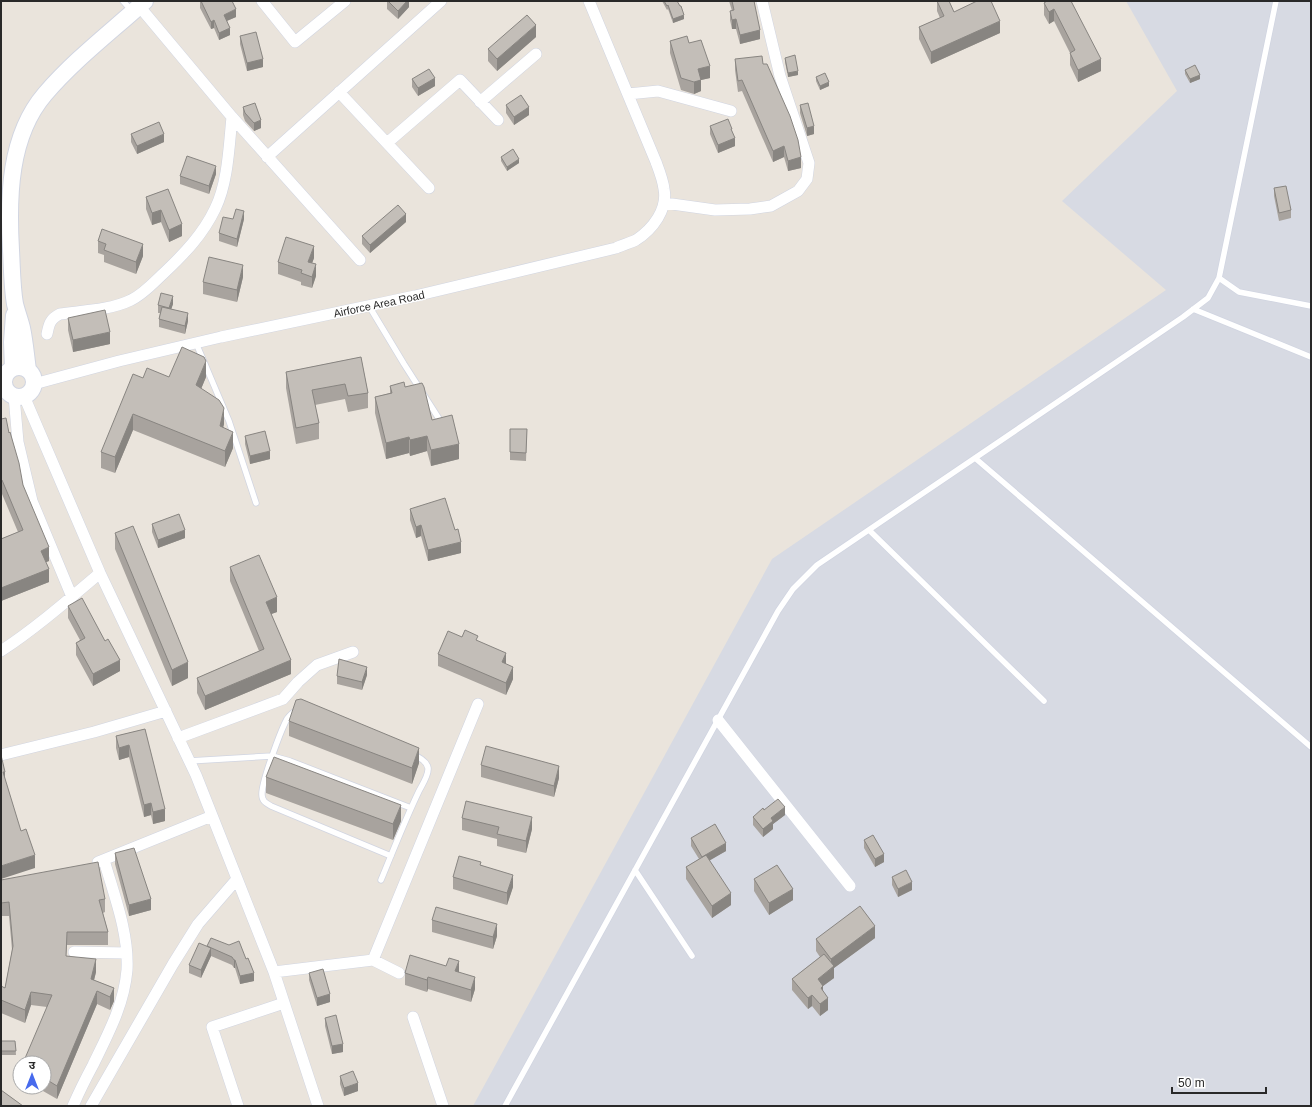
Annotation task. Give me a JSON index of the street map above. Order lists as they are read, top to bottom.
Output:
{
  "streets": {
    "street": ["Airforce Area Road"]
  },
  "scale_bar": "50 m",
  "north": "top"
}
